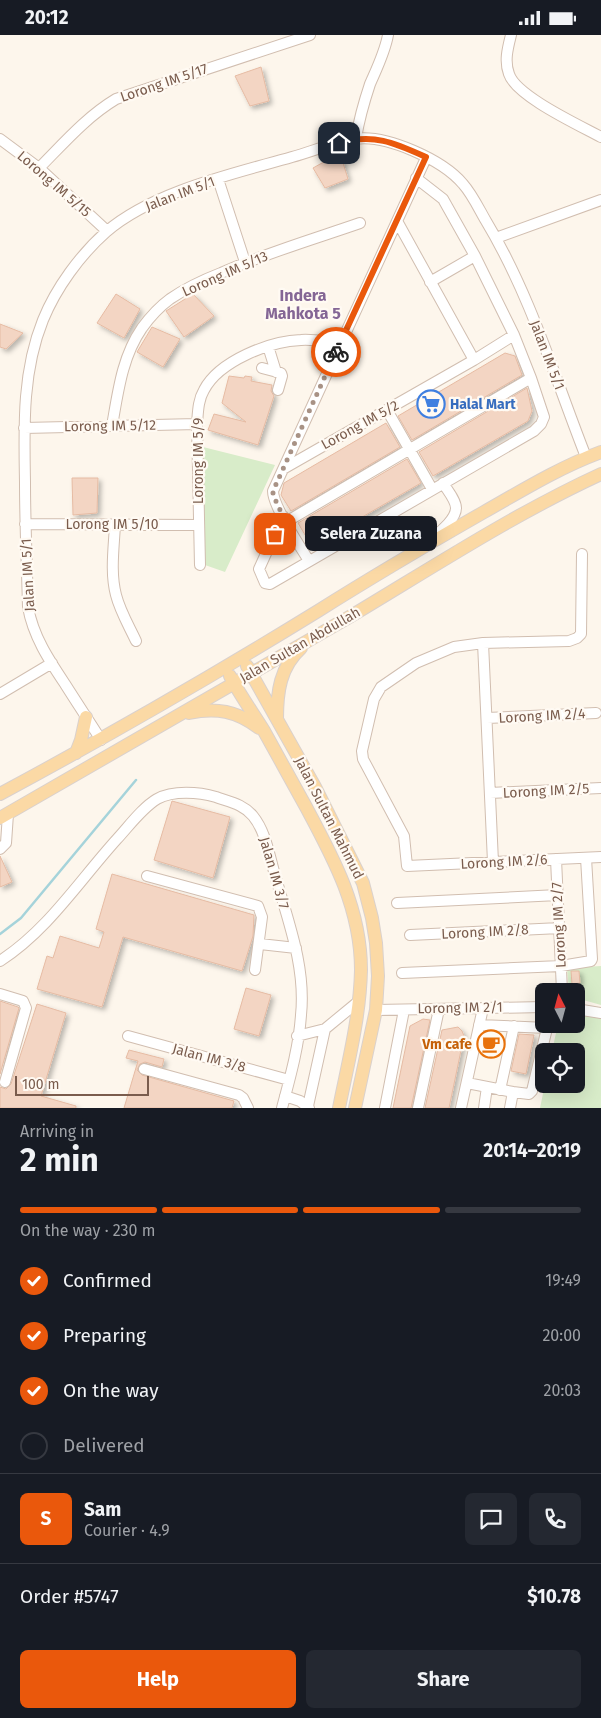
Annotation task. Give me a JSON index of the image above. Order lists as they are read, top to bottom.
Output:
{
  "streets": {
    "main road": ["Jalan Sultan Abdullah", "Jalan Sultan Mahmud"],
    "street": [
      "Lorong IM 5/17",
      "Lorong IM 5/15",
      "Jalan IM 5/1",
      "Lorong IM 5/13",
      "Lorong IM 5/2",
      "Lorong IM 5/12",
      "Lorong IM 5/9",
      "Lorong IM 5/10",
      "Lorong IM 2/4",
      "Lorong IM 2/5",
      "Lorong IM 2/6",
      "Jalan IM 3/7",
      "Lorong IM 2/7",
      "Lorong IM 2/8",
      "Lorong IM 2/1",
      "Jalan IM 3/8"
    ]
  },
  "crossings": [
    ["Lorong IM 5/17", "Lorong IM 5/15"],
    ["Lorong IM 5/15", "Jalan IM 5/1"],
    ["Jalan IM 5/1", "Lorong IM 5/12"],
    ["Jalan IM 5/1", "Lorong IM 5/10"],
    ["Jalan IM 5/1", "Jalan Sultan Abdullah"],
    ["Lorong IM 5/13", "Lorong IM 5/12"],
    ["Lorong IM 5/12", "Lorong IM 5/9"],
    ["Lorong IM 5/9", "Lorong IM 5/10"],
    ["Jalan Sultan Abdullah", "Jalan Sultan Mahmud"],
    ["Jalan Sultan Mahmud", "Lorong IM 2/1"],
    ["Lorong IM 2/6", "Lorong IM 2/7"],
    ["Jalan IM 3/7", "Jalan IM 3/8"],
    ["Lorong IM 2/7", "Lorong IM 2/8"]
  ],
  "districts": ["Indera Mahkota 5"],
  "places": {
    "supermarket": ["Halal Mart"],
    "other": ["Selera Zuzana"],
    "cafe": ["Vm cafe"]
  },
  "scale_bar": "100 m",
  "north": "top",
  "page": {
    "status": "20:12",
    "bubble": "Selera Zuzana",
    "scale": "100 m",
    "heading": ["2 min", "Arriving in", "20:14–20:19"],
    "panel": [
      "Sam",
      "Courier · 4.9",
      "Order #5747",
      "$10.78"
    ],
    "bar": "On the way · 230 m",
    "list": [
      ["Confirmed", "19:49"],
      ["Preparing", "20:00"],
      ["On the way", "20:03"],
      "Delivered"
    ],
    "round": "S",
    "buttons": ["Help", "Share"]
  }
}
